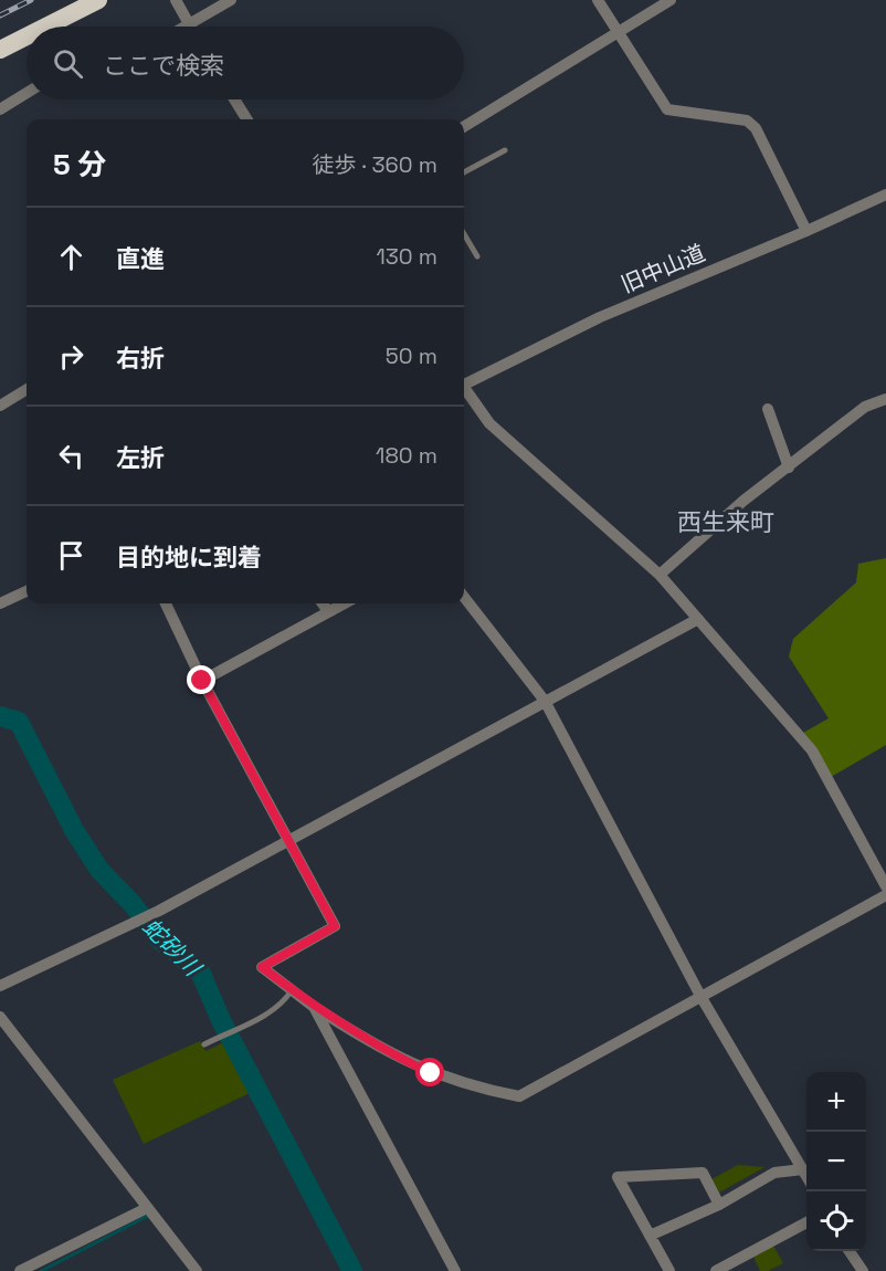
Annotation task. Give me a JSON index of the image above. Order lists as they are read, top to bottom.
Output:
{
  "streets": {
    "street": ["旧中山道"]
  },
  "districts": ["西生来町"],
  "water": ["蛇砂川"],
  "page": {
    "search": "ここで検索",
    "heading": ["5 分", "徒歩 · 360 m"],
    "list": [
      ["直進", "130 m"],
      ["右折", "50 m"],
      ["左折", "180 m"],
      "目的地に到着"
    ],
    "map_buttons": ["+", "−"]
  }
}
